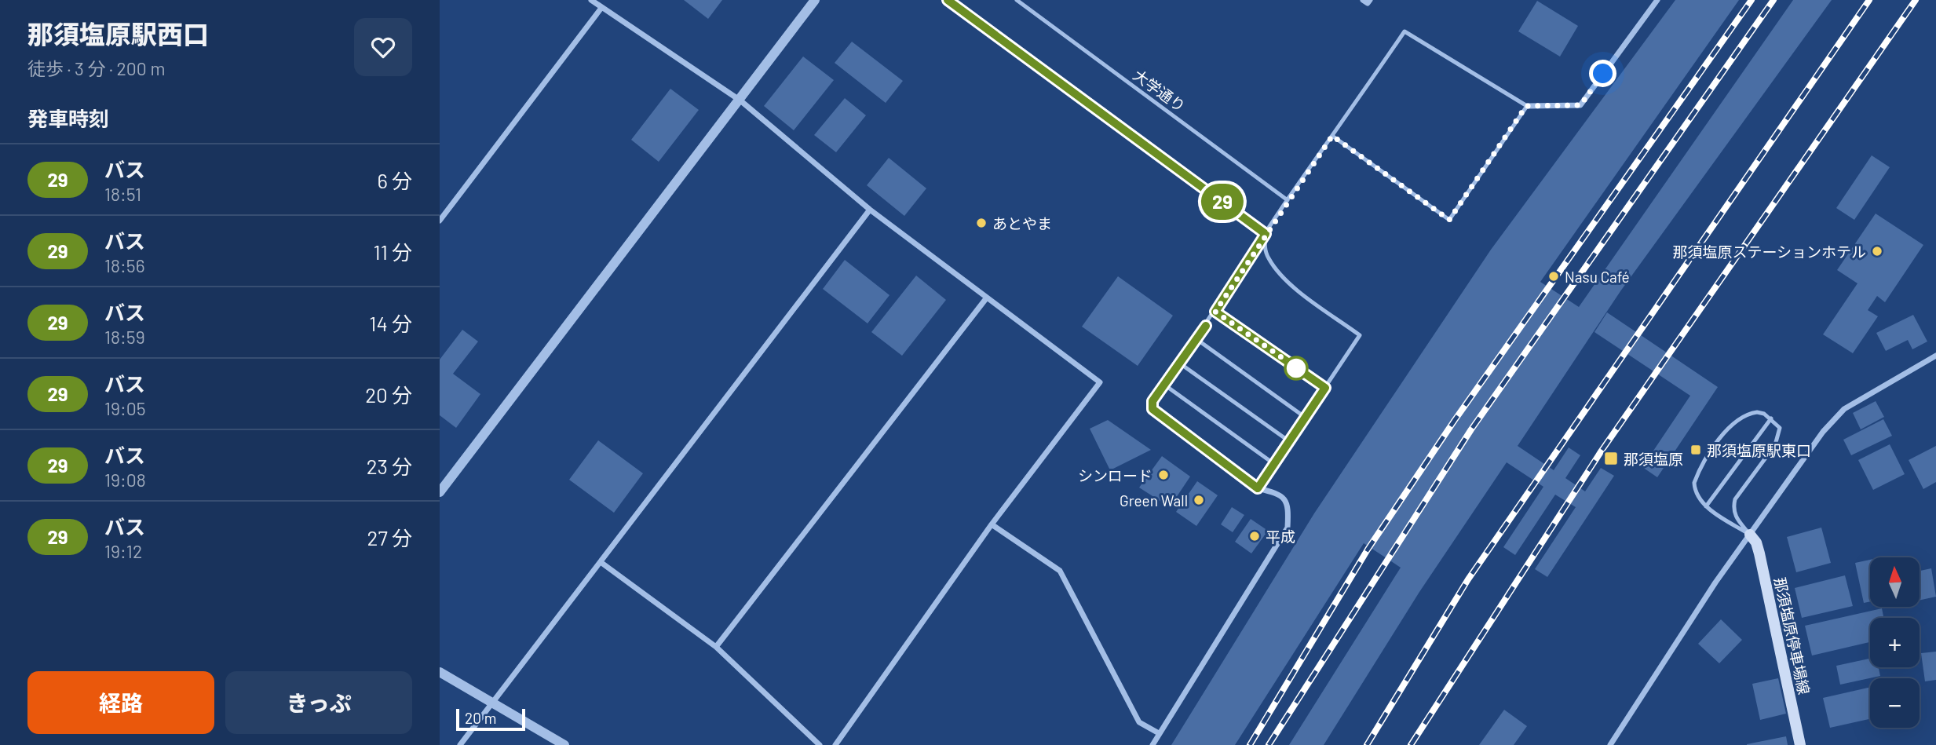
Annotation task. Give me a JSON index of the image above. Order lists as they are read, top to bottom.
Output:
{
  "streets": {
    "main road": ["那須塩原停車場線"],
    "lane": ["大学通り"]
  },
  "places": {
    "other": [
      "あとやま",
      "那須塩原ステーションホテル",
      "Nasu Café",
      "シンロード",
      "Green Wall",
      "平成"
    ],
    "transit": ["那須塩原駅東口", "那須塩原"]
  },
  "lines": ["bus line 29"],
  "scale_bar": "20 m",
  "north": "top",
  "page": {
    "heading": [
      ["那須塩原駅西口", "徒歩 · 3 分 · 200 m"],
      "発車時刻"
    ],
    "on_map": "29",
    "list": [
      {
        "mark": "29",
        "name": "バス",
        "note": "18:51",
        "value": "6 分"
      },
      {
        "mark": "29",
        "name": "バス",
        "note": "18:56",
        "value": "11 分"
      },
      {
        "mark": "29",
        "name": "バス",
        "note": "18:59",
        "value": "14 分"
      },
      {
        "mark": "29",
        "name": "バス",
        "note": "19:05",
        "value": "20 分"
      },
      {
        "mark": "29",
        "name": "バス",
        "note": "19:08",
        "value": "23 分"
      },
      {
        "mark": "29",
        "name": "バス",
        "note": "19:12",
        "value": "27 分"
      }
    ],
    "map_buttons": ["+", "−"],
    "buttons": ["経路", "きっぷ"],
    "scale": "20 m"
  }
}
